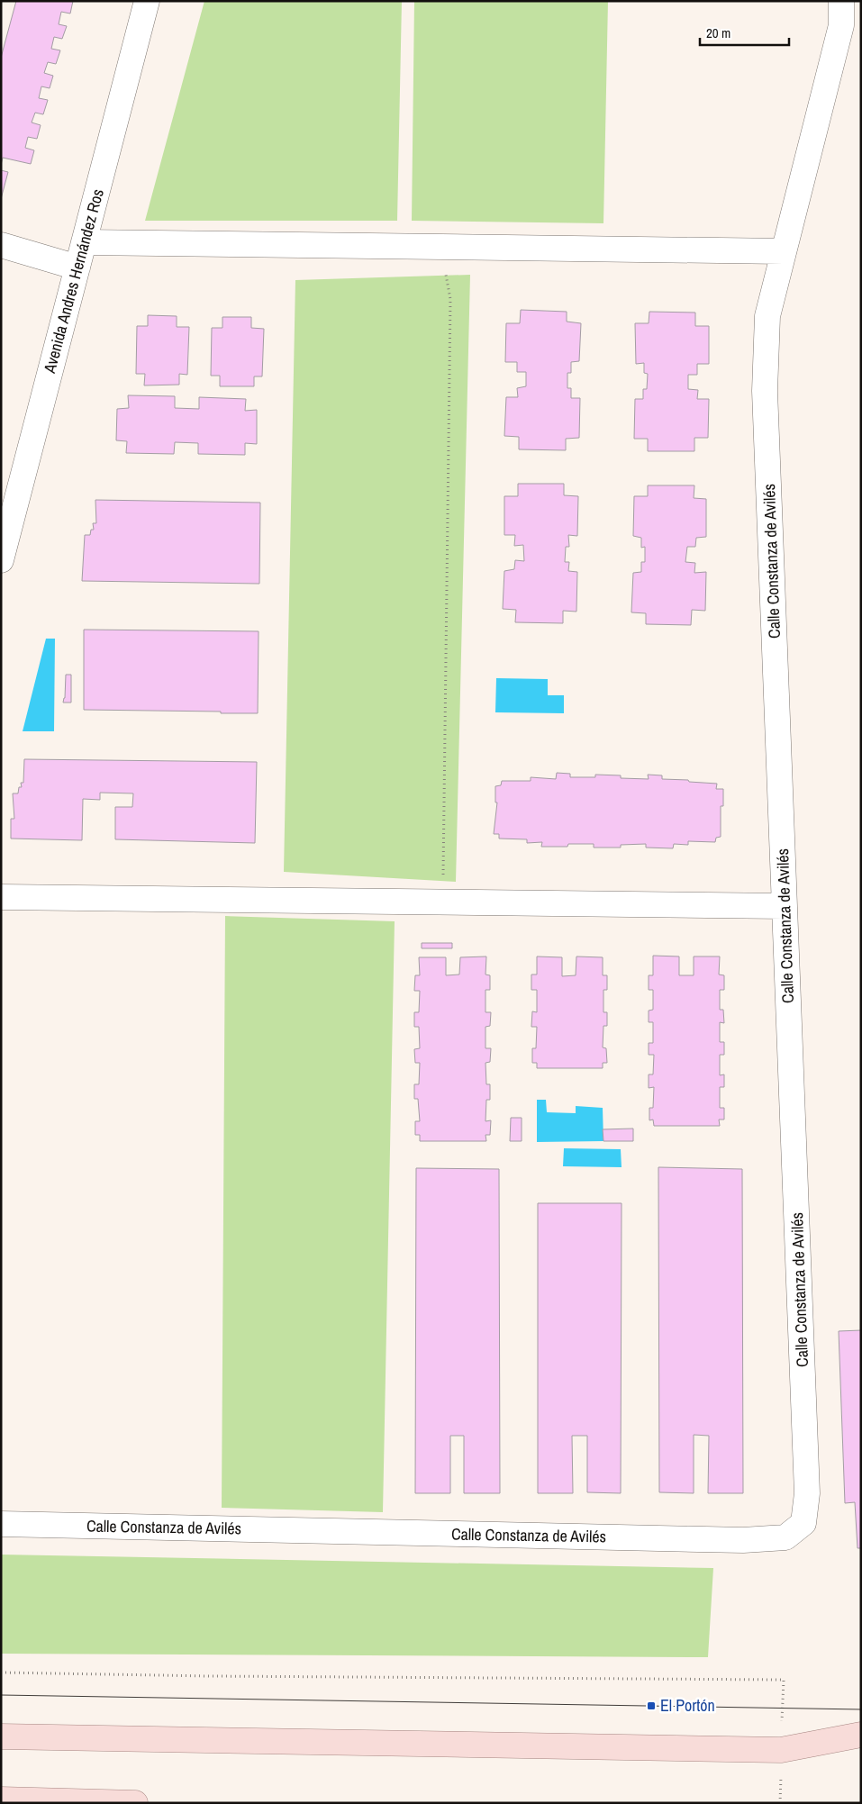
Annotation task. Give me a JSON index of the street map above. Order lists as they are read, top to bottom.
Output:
{
  "streets": {
    "street": ["Avenida Andres Hernández Ros", "Calle Constanza de Avilés"]
  },
  "places": {
    "transit": ["El Portón"]
  },
  "scale_bar": "20 m"
}
